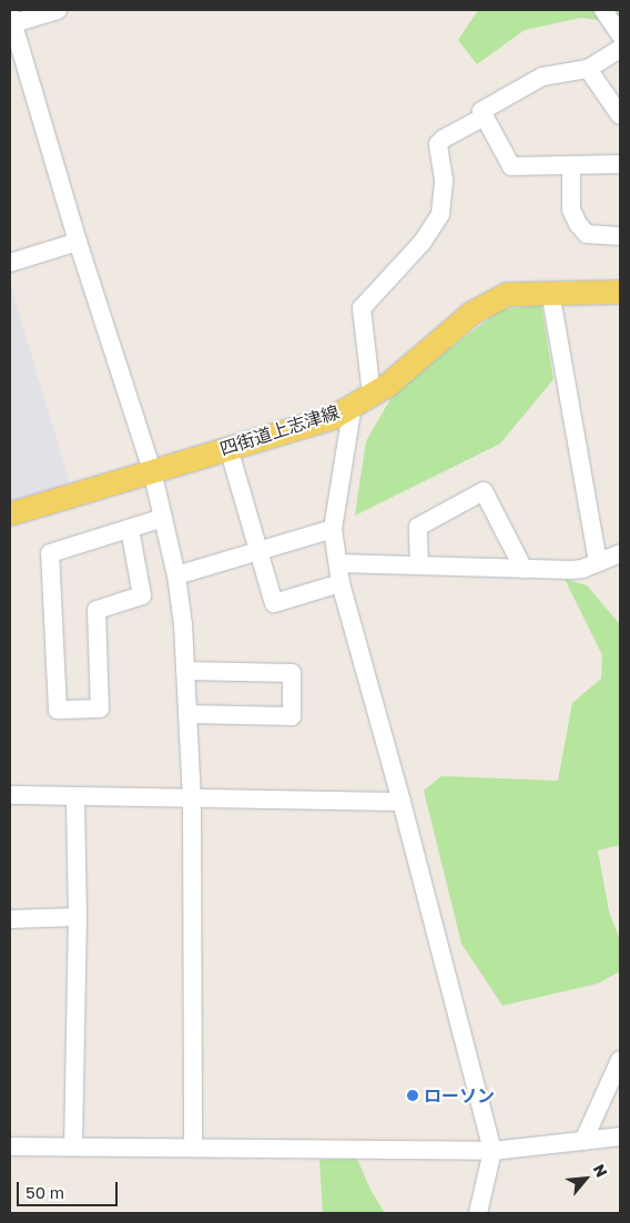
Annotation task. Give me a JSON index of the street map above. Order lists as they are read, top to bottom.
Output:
{
  "streets": {
    "main road": ["四街道上志津線"]
  },
  "places": ["ローソン"],
  "scale_bar": "50 m",
  "north": "top right"
}
